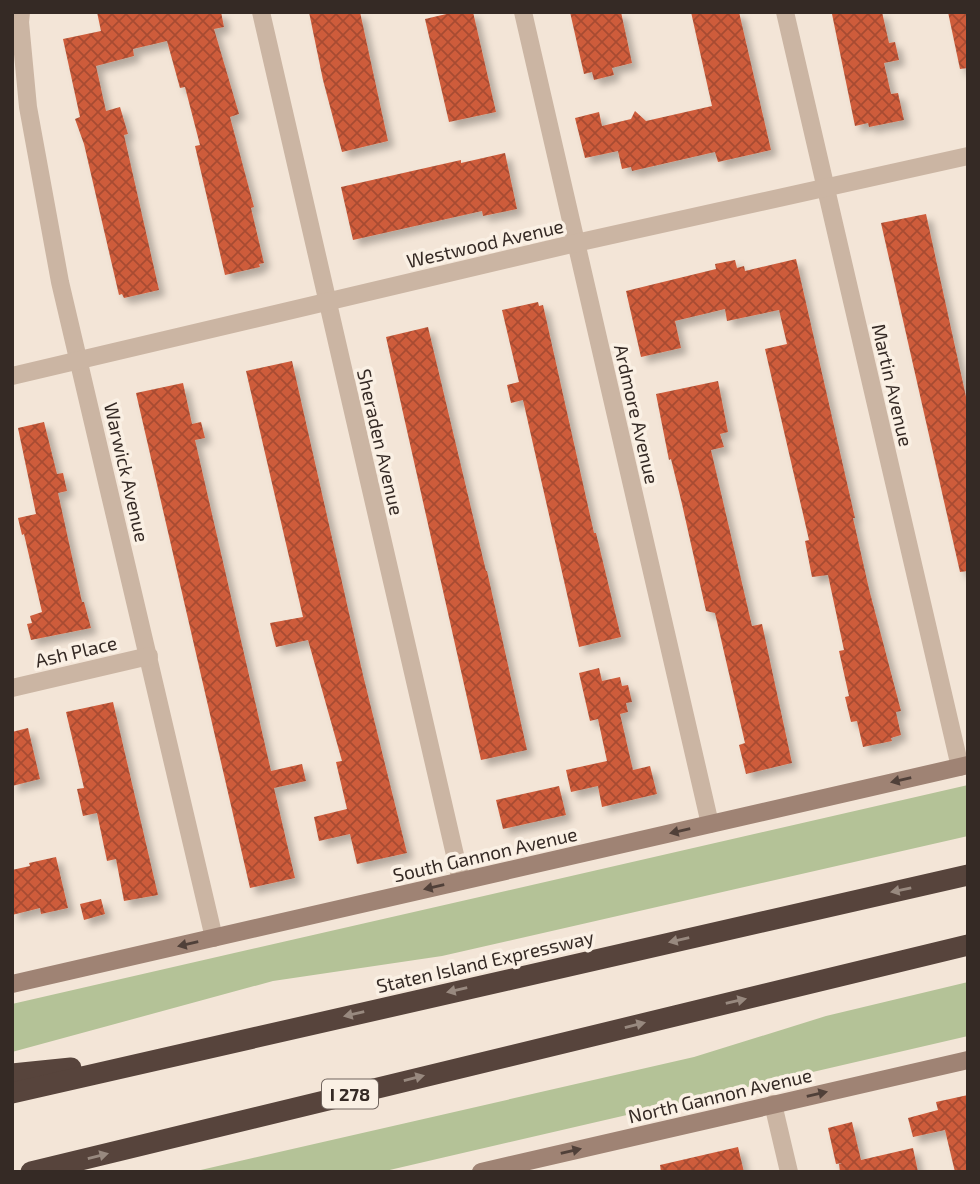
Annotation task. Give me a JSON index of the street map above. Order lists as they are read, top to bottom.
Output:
{
  "streets": {
    "highway": ["Staten Island Expressway", "I 278"],
    "main road": ["South Gannon Avenue", "North Gannon Avenue"],
    "street": [
      "Westwood Avenue",
      "Martin Avenue",
      "Ardmore Avenue",
      "Sheraden Avenue",
      "Warwick Avenue",
      "Ash Place"
    ]
  },
  "crossings": [
    ["Westwood Avenue", "Martin Avenue"],
    ["Westwood Avenue", "Ardmore Avenue"],
    ["Westwood Avenue", "Sheraden Avenue"],
    ["Westwood Avenue", "Warwick Avenue"],
    ["Martin Avenue", "South Gannon Avenue"],
    ["Ardmore Avenue", "South Gannon Avenue"],
    ["Sheraden Avenue", "South Gannon Avenue"],
    ["Warwick Avenue", "Ash Place"],
    ["Warwick Avenue", "South Gannon Avenue"]
  ],
  "one_way": ["South Gannon Avenue", "North Gannon Avenue"]
}
